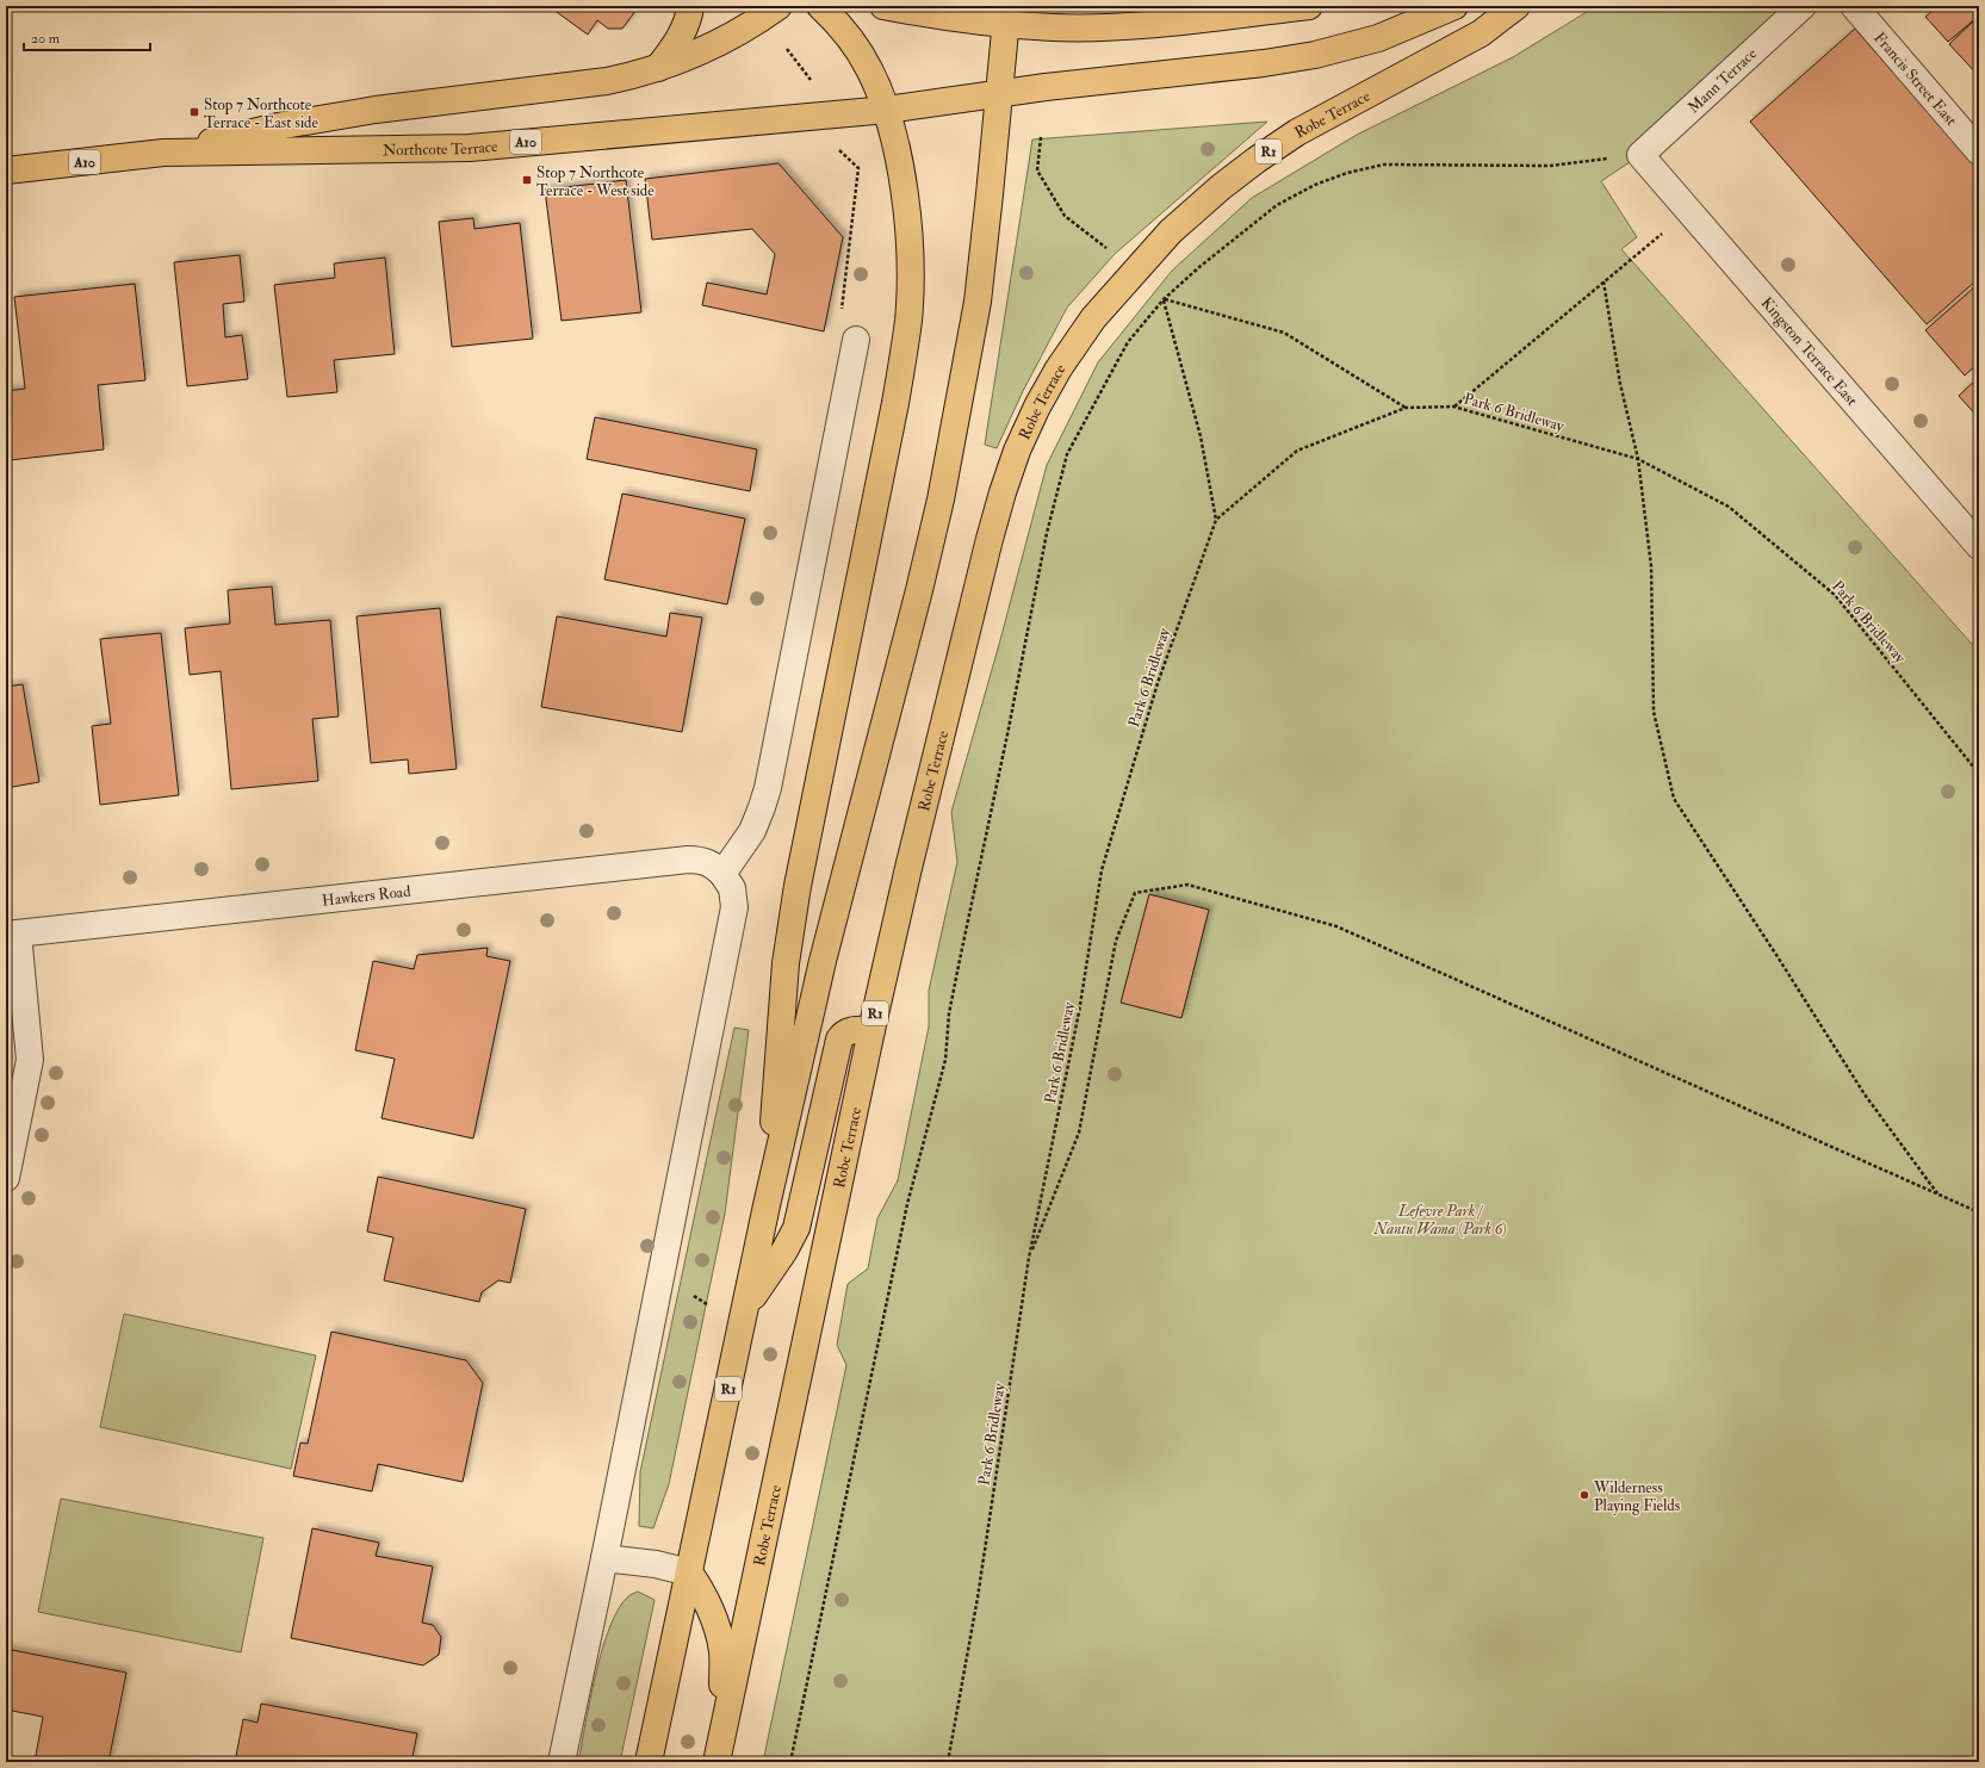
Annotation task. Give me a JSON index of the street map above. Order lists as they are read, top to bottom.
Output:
{
  "streets": {
    "highway": [
      "Robe Terrace",
      "A10",
      "Northcote Terrace",
      "R1"
    ],
    "street": [
      "Francis Street East",
      "Mann Terrace",
      "Kingston Terrace East",
      "Hawkers Road"
    ],
    "path": ["Park 6 Bridleway"]
  },
  "crossings": [
    ["Mann Terrace", "Kingston Terrace East"],
    ["Northcote Terrace", "R1"]
  ],
  "parks": ["Lefevre Park / Nantu Wama (Park 6)"],
  "places": {
    "transit": ["Stop 7 Northcote Terrace - East side", "Stop 7 Northcote Terrace - West side"],
    "other": ["Wilderness Playing Fields"]
  },
  "scale_bar": "20 m"
}
